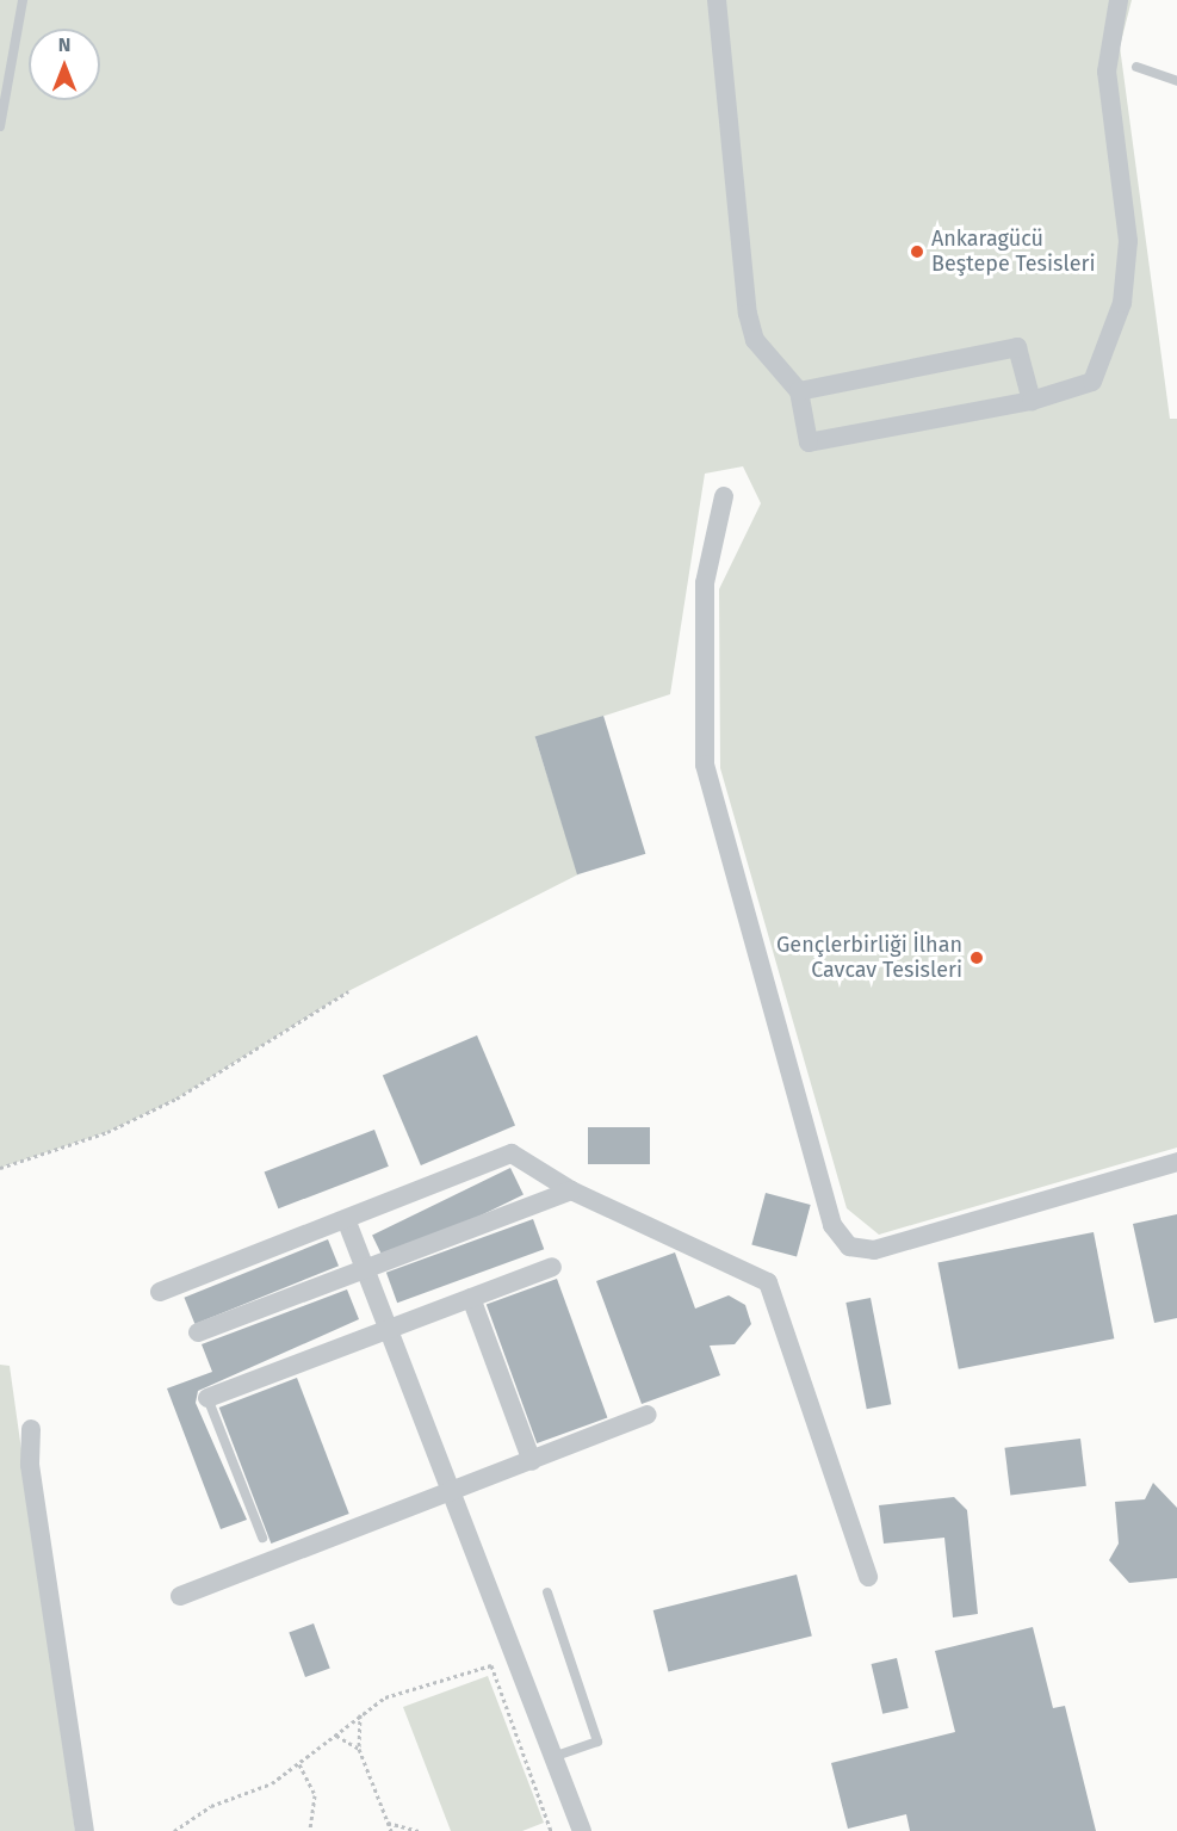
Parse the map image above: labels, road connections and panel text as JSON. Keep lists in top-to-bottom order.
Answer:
{
  "places": ["Ankaragücü Beştepe Tesisleri", "Gençlerbirliği İlhan Cavcav Tesisleri"],
  "north": "top"
}
